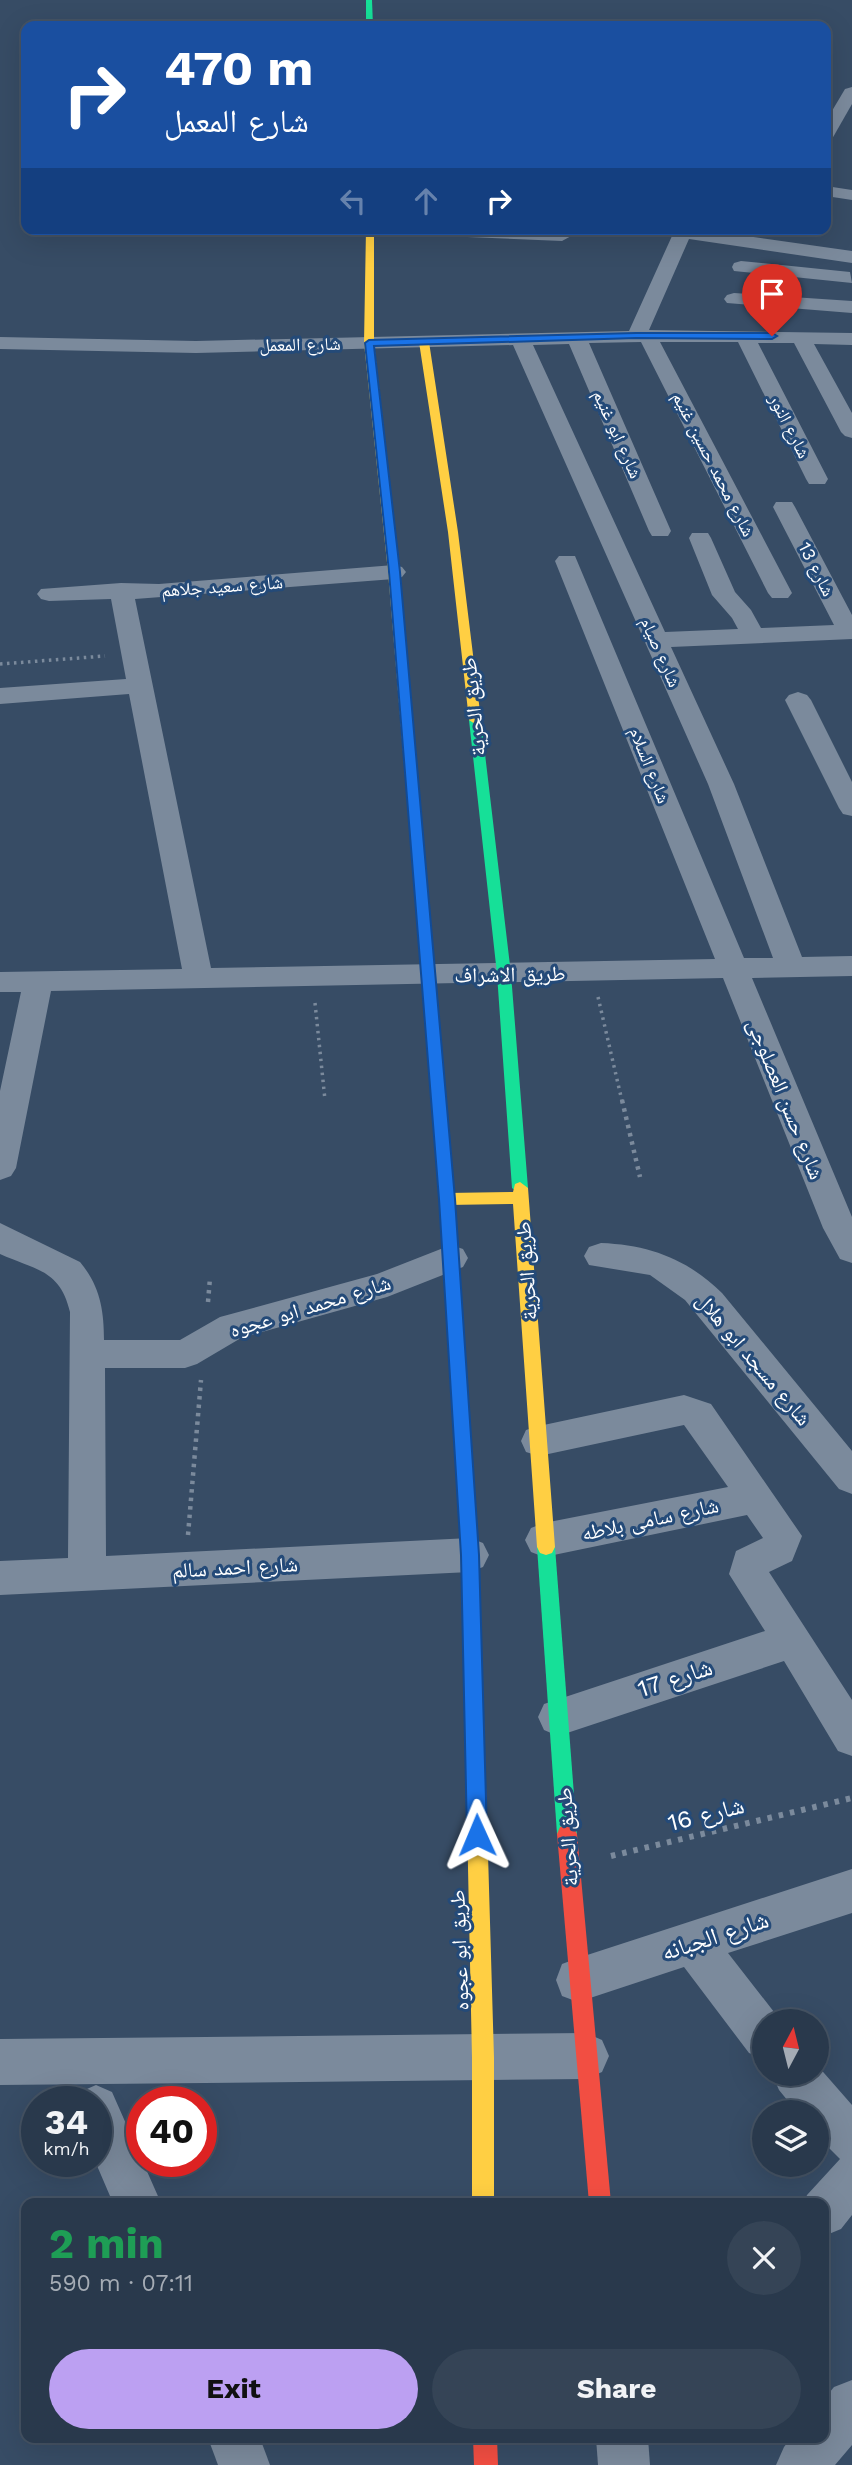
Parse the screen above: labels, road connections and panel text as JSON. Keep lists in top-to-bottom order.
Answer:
{
  "streets": {
    "street": [
      "شارع المعمل",
      "شارع النور",
      "شارع ابو غنيم",
      "شارع محمد حسين غنيم",
      "شارع 13",
      "شارع سعيد جلاهم",
      "شارع صيام",
      "طريق الحرية",
      "شارع السلام",
      "طريق الاشراف",
      "شارع حسن العصلوجى",
      "شارع محمد ابو عجوه",
      "شارع مسجد ابو هلال",
      "شارع سامى بلاطه",
      "شارع احمد سالم",
      "شارع 17",
      "شارع الجبانه",
      "طريق ابو عجوه"
    ],
    "path": ["شارع 16"]
  },
  "crossings": [
    ["شارع المعمل", "شارع النور"],
    ["شارع المعمل", "شارع ابو غنيم"],
    ["شارع المعمل", "شارع محمد حسين غنيم"],
    ["شارع المعمل", "شارع صيام"],
    ["شارع المعمل", "طريق الحرية"],
    ["شارع المعمل", "طريق ابو عجوه"],
    ["شارع سعيد جلاهم", "طريق ابو عجوه"],
    ["شارع صيام", "طريق الاشراف"],
    ["طريق الحرية", "طريق الاشراف"],
    ["طريق الحرية", "شارع سامى بلاطه"],
    ["طريق الحرية", "شارع 17"],
    ["طريق الحرية", "شارع 16"],
    ["طريق الحرية", "شارع الجبانه"],
    ["شارع السلام", "طريق الاشراف"],
    ["شارع السلام", "شارع حسن العصلوجى"],
    ["طريق الاشراف", "شارع حسن العصلوجى"],
    ["طريق الاشراف", "طريق ابو عجوه"],
    ["شارع محمد ابو عجوه", "طريق ابو عجوه"],
    ["شارع احمد سالم", "طريق ابو عجوه"]
  ],
  "north": "top",
  "page": {
    "turn": ["470 m", "شارع المعمل"],
    "speed": "34 km/h",
    "limit": "40",
    "heading": ["2 min", "590 m · 07:11"],
    "buttons": ["Exit", "Share"]
  }
}
